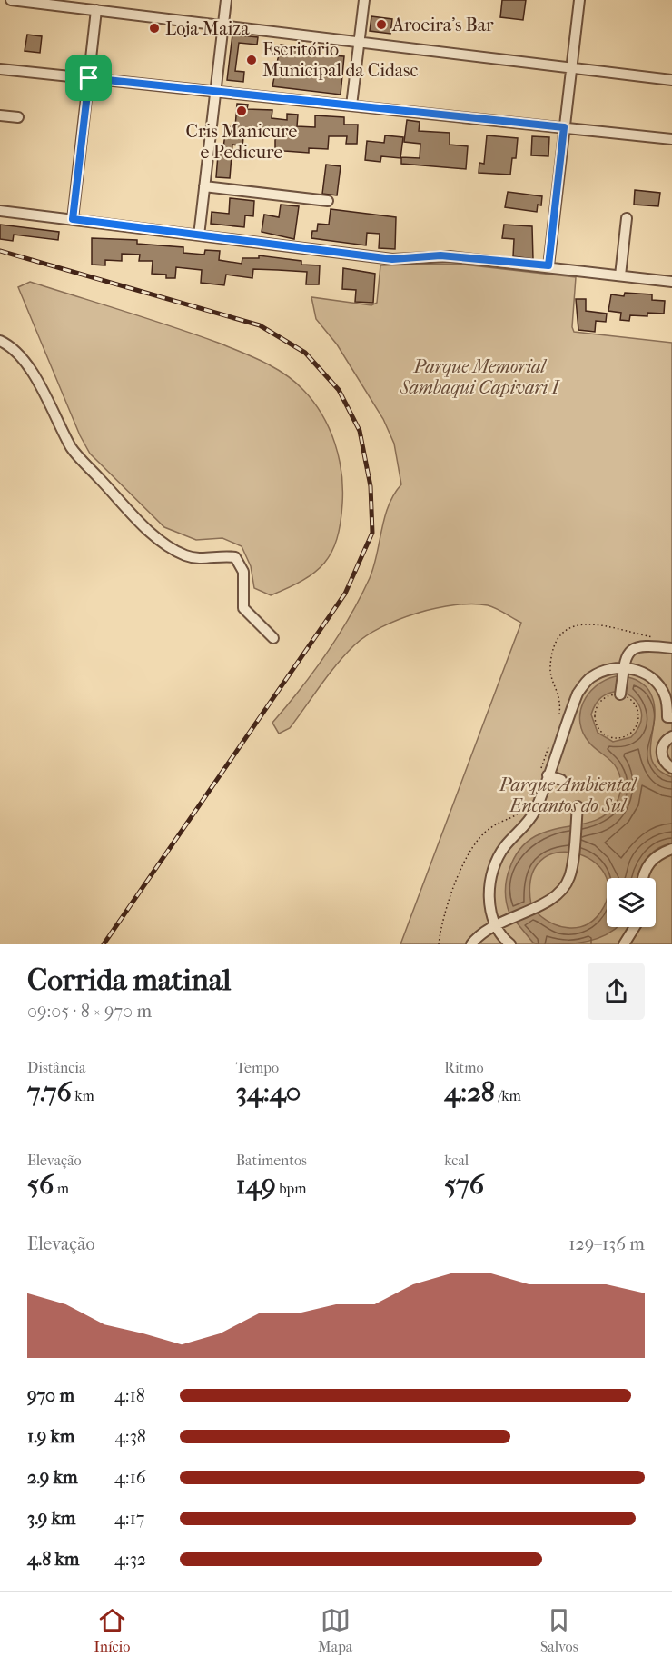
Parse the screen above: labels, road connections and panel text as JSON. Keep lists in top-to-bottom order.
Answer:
{
  "parks": ["Parque Memorial Sambaqui Capivari I", "Parque Ambiental Encantos do Sul"],
  "places": [
    "Aroeira's Bar",
    "Loja Maiza",
    "Escritório Municipal da Cidasc",
    "Cris Manicure e Pedicure"
  ],
  "page": {
    "heading": ["Corrida matinal", "09:05 · 8 × 970 m"],
    "stats": [
      ["Distância", "7.76 km"],
      ["Tempo", "34:40"],
      ["Ritmo", "4:28 /km"],
      ["Elevação", "56 m"],
      ["Batimentos", "149 bpm"],
      ["kcal", "576"]
    ],
    "chart": ["Elevação", "129–136 m"],
    "list": [
      {
        "name": "970 m",
        "note": "4:18"
      },
      {
        "name": "1.9 km",
        "note": "4:38"
      },
      {
        "name": "2.9 km",
        "note": "4:16"
      },
      {
        "name": "3.9 km",
        "note": "4:17"
      },
      {
        "name": "4.8 km",
        "note": "4:32"
      }
    ],
    "tabs": ["Início", "Mapa", "Salvos"]
  }
}
